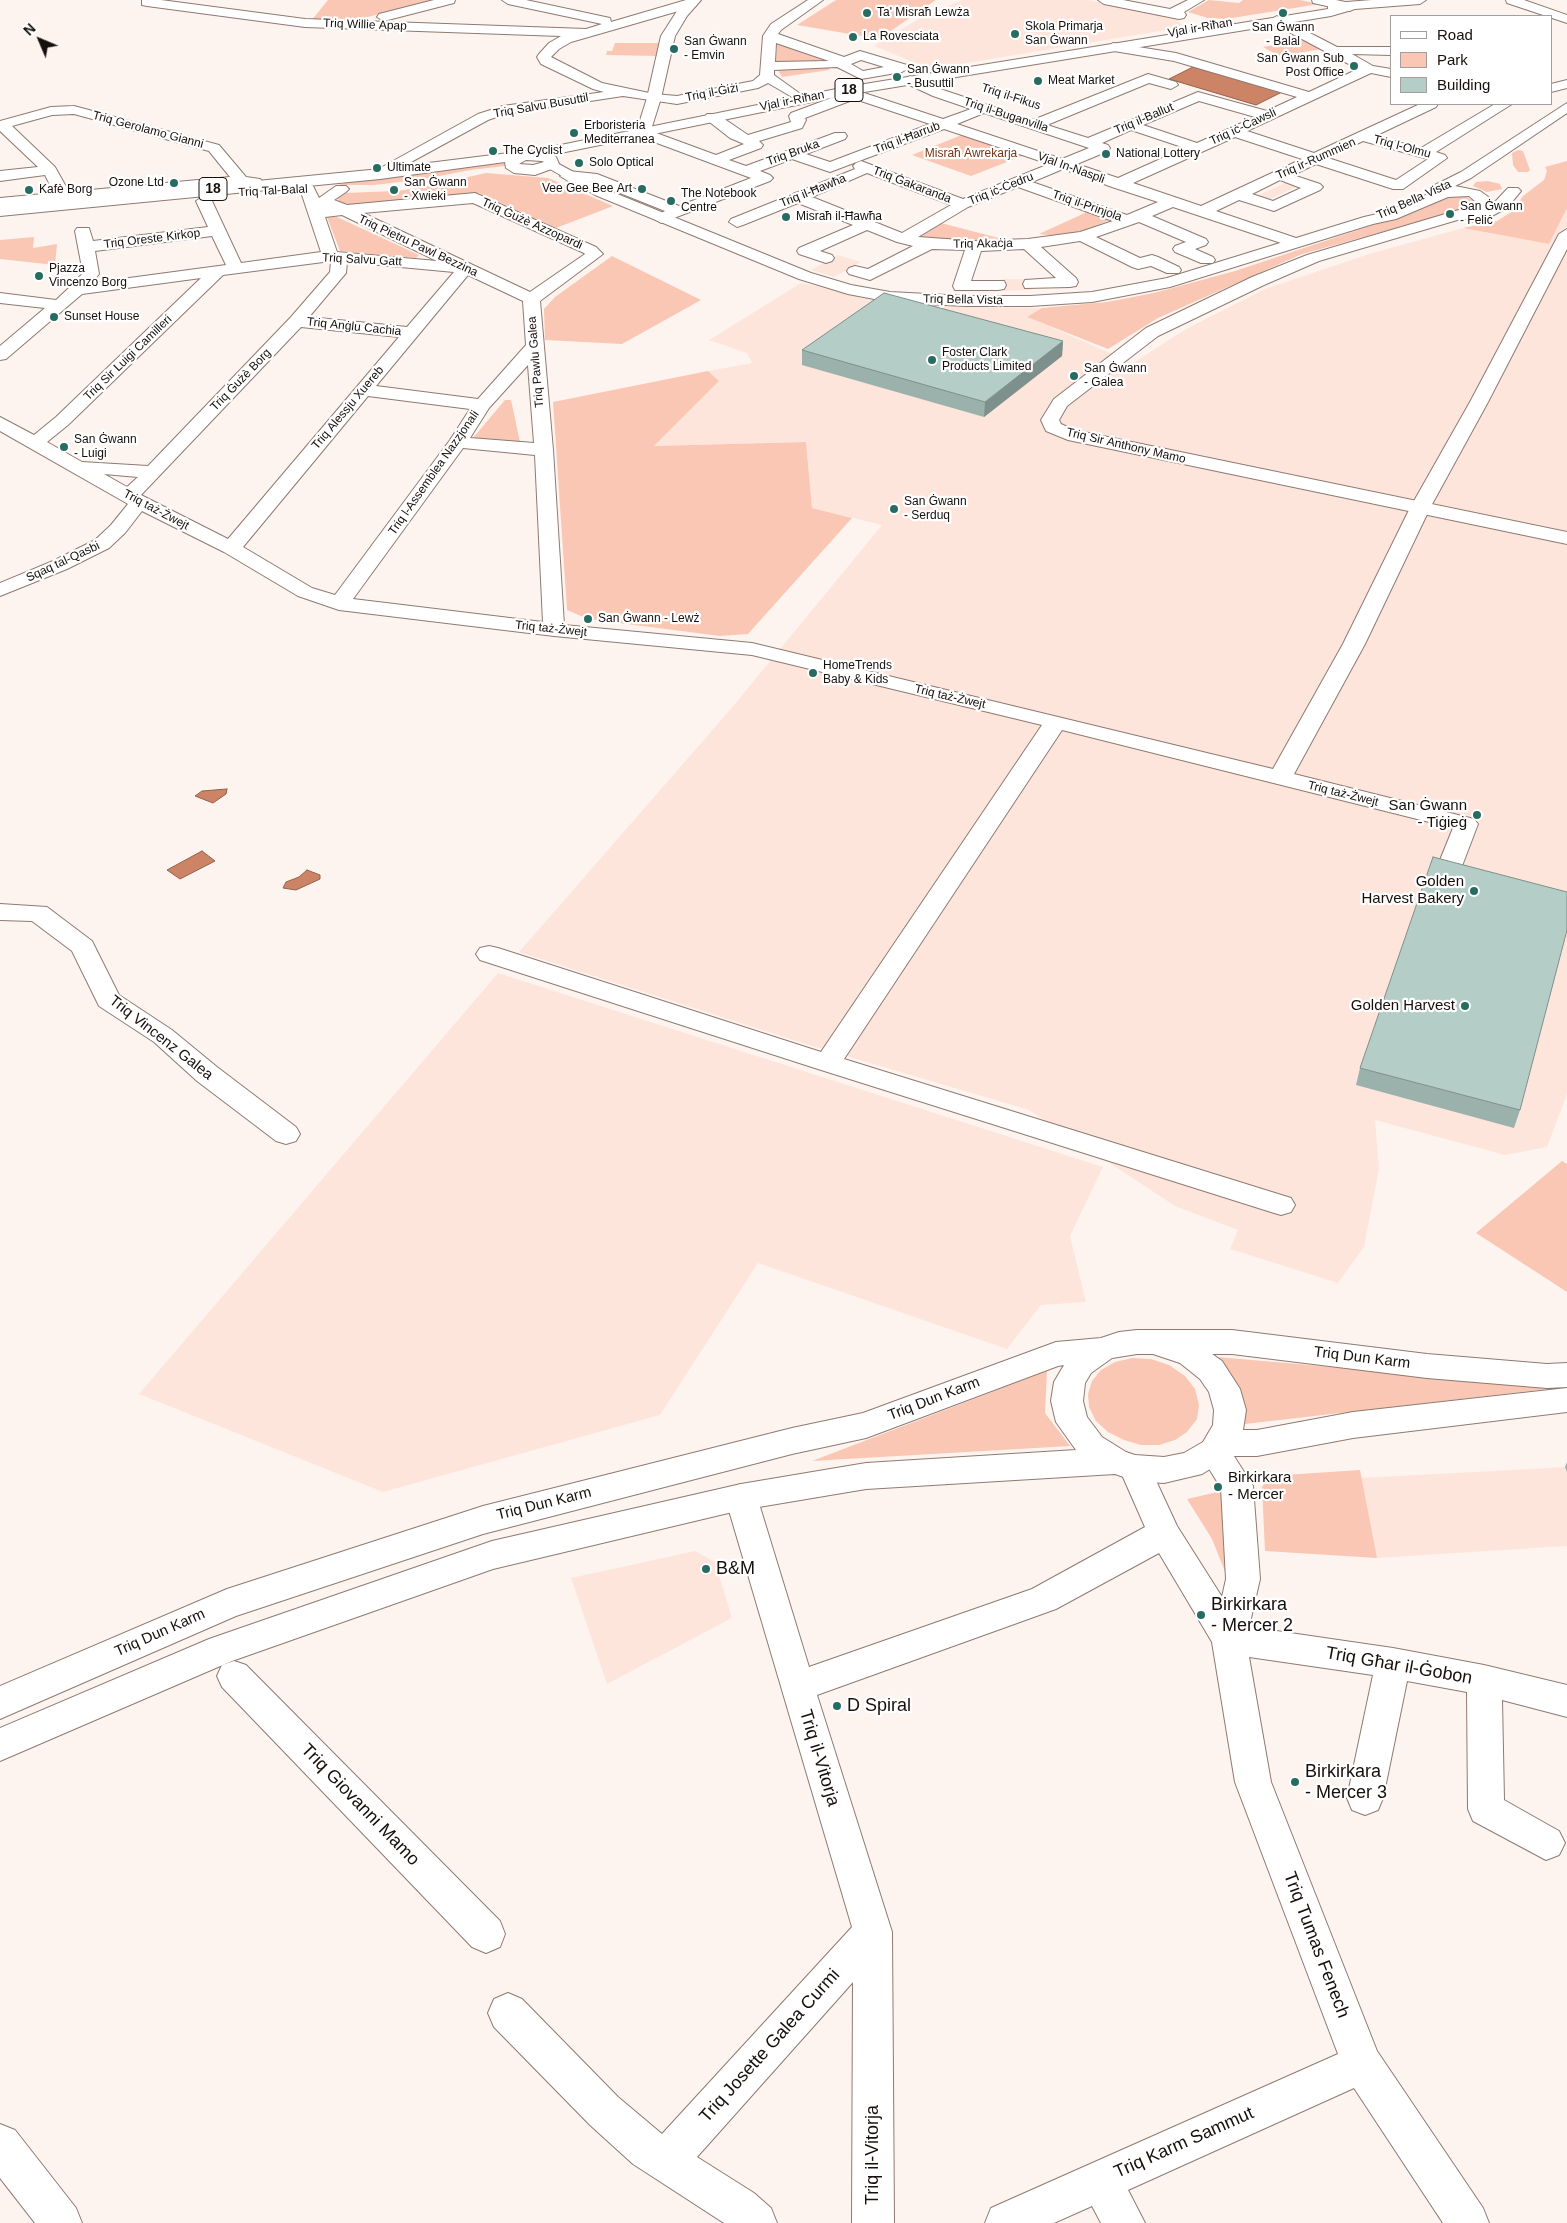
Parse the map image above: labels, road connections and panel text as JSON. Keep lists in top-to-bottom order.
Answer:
{
  "streets": {
    "main road": [
      "Triq Willie Apap",
      "Vjal ir-Riħan",
      "18",
      "Triq il-Ġiżi",
      "Triq il-Fikus",
      "Triq Salvu Busuttil",
      "Triq il-Buganvilla",
      "Triq il-Ballut",
      "Triq iċ-Ċawsli",
      "Triq Gerolamo Gianni",
      "Triq il-Ħarrub",
      "Triq l-Olmu",
      "Triq Bruka",
      "Triq ir-Rummien",
      "Vjal In-Naspli",
      "Triq Ġakaranda",
      "Triq iċ-Ċedru",
      "Triq Tal-Balal",
      "Triq il-Ħawħa",
      "Triq Bella Vista",
      "Triq il-Prinjola",
      "Triq Ġużè Azzopardi",
      "Triq Oreste Kirkop",
      "Triq Akaċja",
      "Triq Pietru Pawl Bezzina",
      "Triq Salvu Gatt",
      "Triq Anġlu Cachia",
      "Triq Sir Luigi Camilleri",
      "Triq Pawlu Galea",
      "Triq Ġużè Borg",
      "Triq Alessju Xuereb",
      "Triq Sir Anthony Mamo",
      "Triq l-Assemblea Nazzjonali",
      "Triq taż-Żwejt",
      "Sqaq tal-Qasbi",
      "Triq Vincenz Galea",
      "Triq Dun Karm",
      "Triq Għar il-Ġobon",
      "Triq il-Vitorja",
      "Triq Giovanni Mamo",
      "Triq Tumas Fenech",
      "Triq Josette Galea Curmi",
      "Triq Karm Sammut"
    ]
  },
  "crossings": [
    ["Vjal ir-Riħan", "18"],
    ["Vjal ir-Riħan", "Triq il-Buganvilla"],
    ["Vjal ir-Riħan", "Vjal In-Naspli"],
    ["Vjal ir-Riħan", "Triq Tal-Balal"],
    ["Vjal ir-Riħan", "Triq Bella Vista"],
    ["18", "Triq Tal-Balal"],
    ["18", "Triq Bella Vista"],
    ["Triq il-Ġiżi", "Triq Salvu Busuttil"],
    ["Triq Salvu Busuttil", "Triq Tal-Balal"],
    ["Triq il-Buganvilla", "Triq il-Ballut"],
    ["Triq il-Buganvilla", "Triq il-Ħarrub"],
    ["Triq il-Buganvilla", "Triq iċ-Ċedru"],
    ["Triq il-Ballut", "Triq iċ-Ċawsli"],
    ["Triq il-Ballut", "Triq iċ-Ċedru"],
    ["Triq iċ-Ċawsli", "Vjal In-Naspli"],
    ["Triq Gerolamo Gianni", "Triq Tal-Balal"],
    ["Triq il-Ħarrub", "Triq Bruka"],
    ["Triq il-Ħarrub", "Vjal In-Naspli"],
    ["Triq l-Olmu", "Triq ir-Rummien"],
    ["Triq ir-Rummien", "Vjal In-Naspli"],
    ["Vjal In-Naspli", "Triq iċ-Ċedru"],
    ["Vjal In-Naspli", "Triq Bella Vista"],
    ["Vjal In-Naspli", "Triq Akaċja"],
    ["Triq Ġakaranda", "Triq iċ-Ċedru"],
    ["Triq Ġakaranda", "Triq il-Ħawħa"],
    ["Triq iċ-Ċedru", "Triq il-Prinjola"],
    ["Triq iċ-Ċedru", "Triq Akaċja"],
    ["Triq Tal-Balal", "Triq Pietru Pawl Bezzina"],
    ["Triq Bella Vista", "Triq Sir Anthony Mamo"],
    ["Triq il-Prinjola", "Triq Akaċja"],
    ["Triq Ġużè Azzopardi", "Triq Pietru Pawl Bezzina"],
    ["Triq Ġużè Azzopardi", "Triq Pawlu Galea"],
    ["Triq Pietru Pawl Bezzina", "Triq Salvu Gatt"],
    ["Triq Pietru Pawl Bezzina", "Triq Pawlu Galea"],
    ["Triq Pietru Pawl Bezzina", "Triq Alessju Xuereb"],
    ["Triq Salvu Gatt", "Triq Sir Luigi Camilleri"],
    ["Triq Salvu Gatt", "Triq Ġużè Borg"],
    ["Triq Salvu Gatt", "Triq Alessju Xuereb"],
    ["Triq Anġlu Cachia", "Triq Ġużè Borg"],
    ["Triq Anġlu Cachia", "Triq Alessju Xuereb"],
    ["Triq Sir Luigi Camilleri", "Triq taż-Żwejt"],
    ["Triq Pawlu Galea", "Triq l-Assemblea Nazzjonali"],
    ["Triq Pawlu Galea", "Triq taż-Żwejt"],
    ["Triq Ġużè Borg", "Triq taż-Żwejt"],
    ["Triq Ġużè Borg", "Sqaq tal-Qasbi"],
    ["Triq Alessju Xuereb", "Triq taż-Żwejt"],
    ["Triq l-Assemblea Nazzjonali", "Triq taż-Żwejt"],
    ["Triq taż-Żwejt", "Sqaq tal-Qasbi"],
    ["Triq Dun Karm", "Triq il-Vitorja"],
    ["Triq Dun Karm", "Triq Tumas Fenech"],
    ["Triq Għar il-Ġobon", "Triq Tumas Fenech"],
    ["Triq il-Vitorja", "Triq Josette Galea Curmi"],
    ["Triq Tumas Fenech", "Triq Karm Sammut"]
  ],
  "parks": ["Misraħ Awrekarja"],
  "places": [
    "Ta' Misraħ Lewża",
    "San Ġwann - Balal",
    "Skola Primarja San Ġwann",
    "La Rovesciata",
    "San Ġwann - Emvin",
    "San Ġwann Sub Post Office",
    "San Ġwann - Busuttil",
    "Meat Market",
    "Erboristeria Mediterranea",
    "The Cyclist",
    "National Lottery",
    "Solo Optical",
    "Ultimate",
    "Ozone Ltd",
    "Vee Gee Bee Art",
    "Kafè Borg",
    "San Ġwann - Xwieki",
    "The Notebook Centre",
    "San Ġwann - Feliċ",
    "Misraħ il-Ħawħa",
    "Pjazza Vincenzo Borg",
    "Sunset House",
    "Foster Clark Products Limited",
    "San Ġwann - Galea",
    "San Ġwann - Luigi",
    "San Ġwann - Serduq",
    "San Ġwann - Lewż",
    "HomeTrends Baby & Kids",
    "San Ġwann - Tiġieġ",
    "Golden Harvest Bakery",
    "Golden Harvest",
    "Birkirkara - Mercer",
    "B&M",
    "Birkirkara - Mercer 2",
    "D Spiral",
    "Birkirkara - Mercer 3"
  ],
  "legend": ["Road", "Park", "Building"],
  "north": "top left"
}
